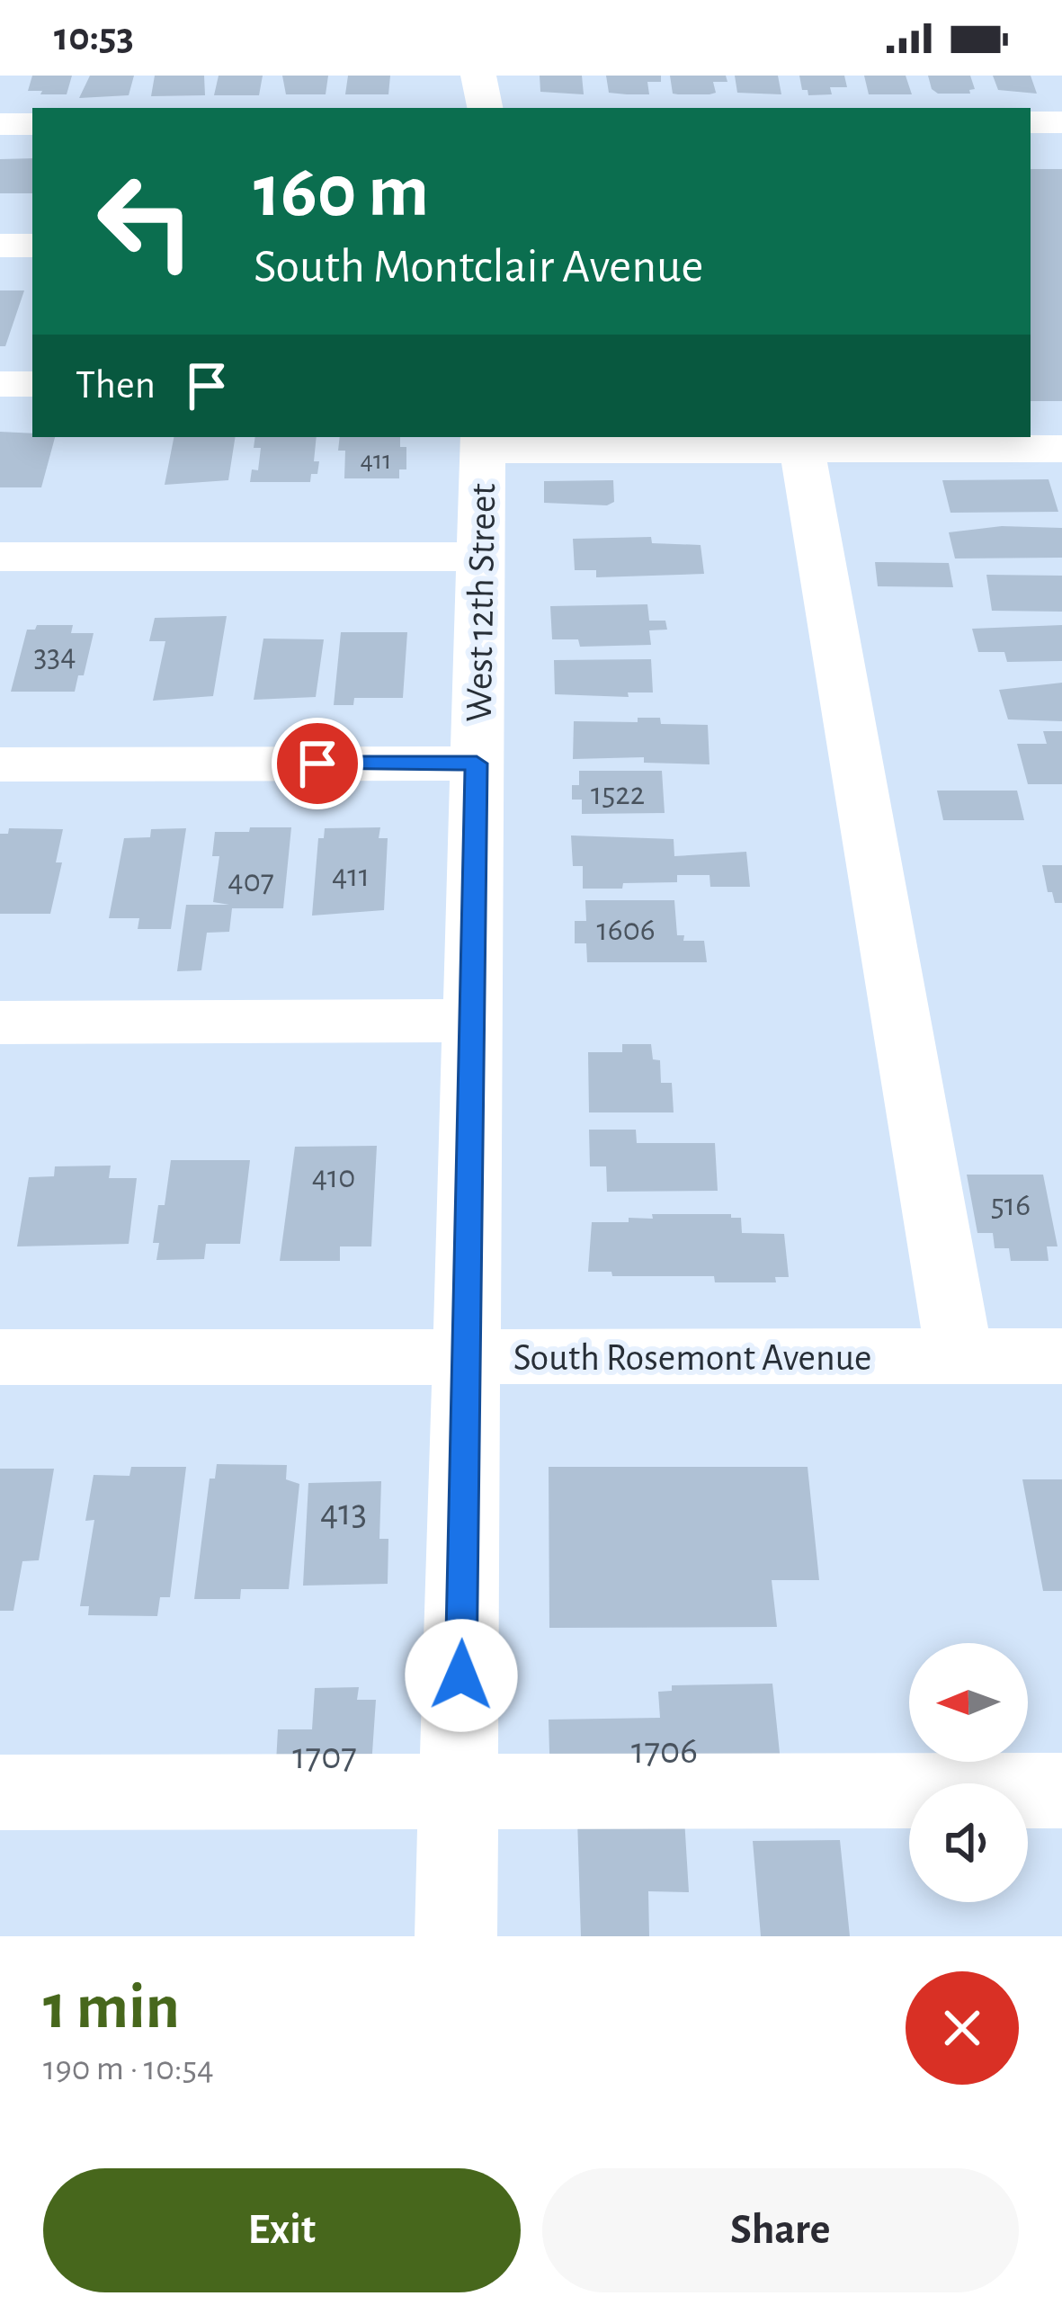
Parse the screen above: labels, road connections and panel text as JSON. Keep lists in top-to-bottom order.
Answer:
{
  "streets": {
    "street": ["West 12th Street", "South Rosemont Avenue"]
  },
  "crossings": [
    ["West 12th Street", "South Rosemont Avenue"]
  ],
  "house_numbers": [
    "411",
    "334",
    "1522",
    "411",
    "407",
    "1606",
    "410",
    "516",
    "413",
    "1706",
    "1707"
  ],
  "north": "left",
  "page": {
    "status": "10:53",
    "turn": ["160 m", "South Montclair Avenue"],
    "then": "Then",
    "heading": ["1 min", "190 m · 10:54"],
    "buttons": ["Exit", "Share"]
  }
}
